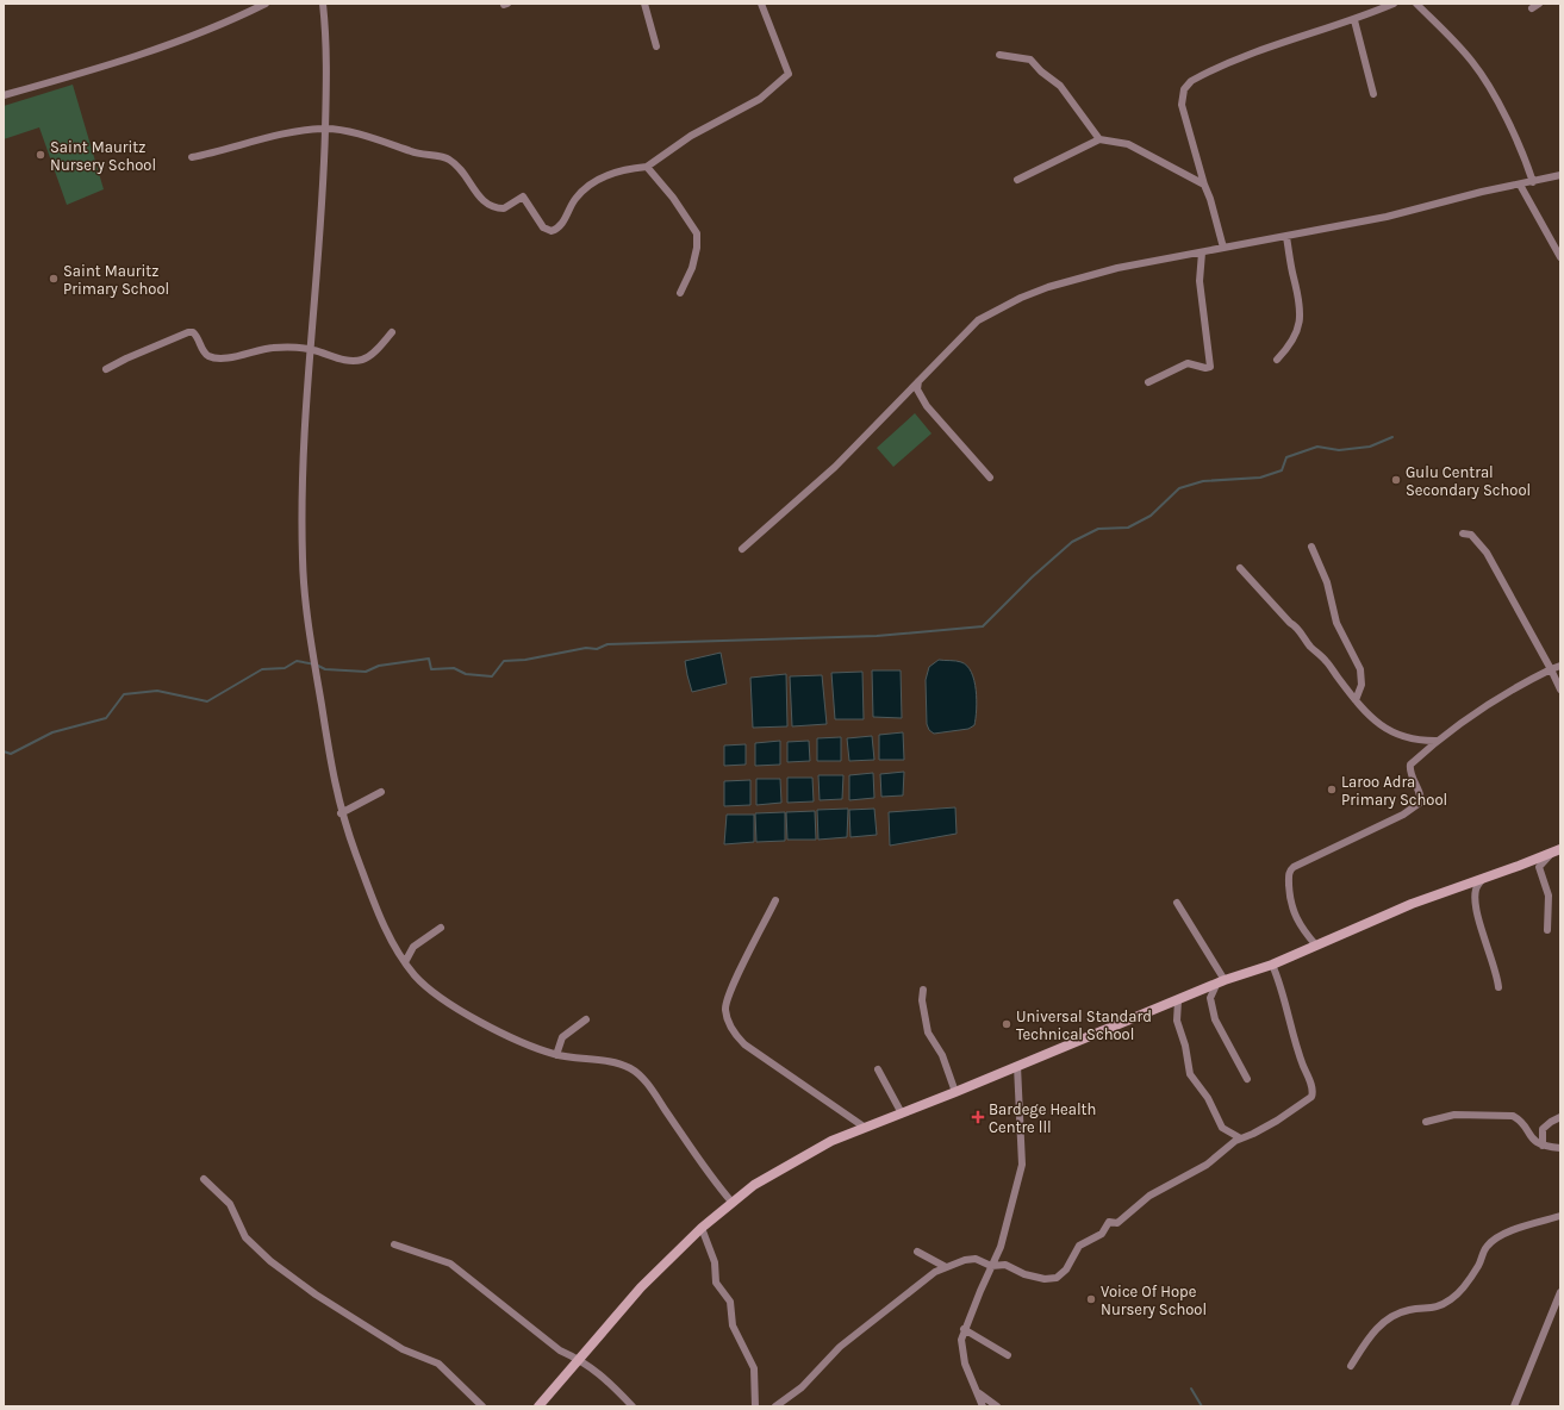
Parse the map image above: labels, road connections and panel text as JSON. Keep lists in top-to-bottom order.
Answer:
{
  "places": {
    "other": [
      "Saint Mauritz Nursery School",
      "Saint Mauritz Primary School",
      "Gulu Central Secondary School",
      "Laroo Adra Primary School",
      "Universal Standard Technical School",
      "Voice Of Hope Nursery School"
    ],
    "health": ["Bardege Health Centre lll"]
  }
}
